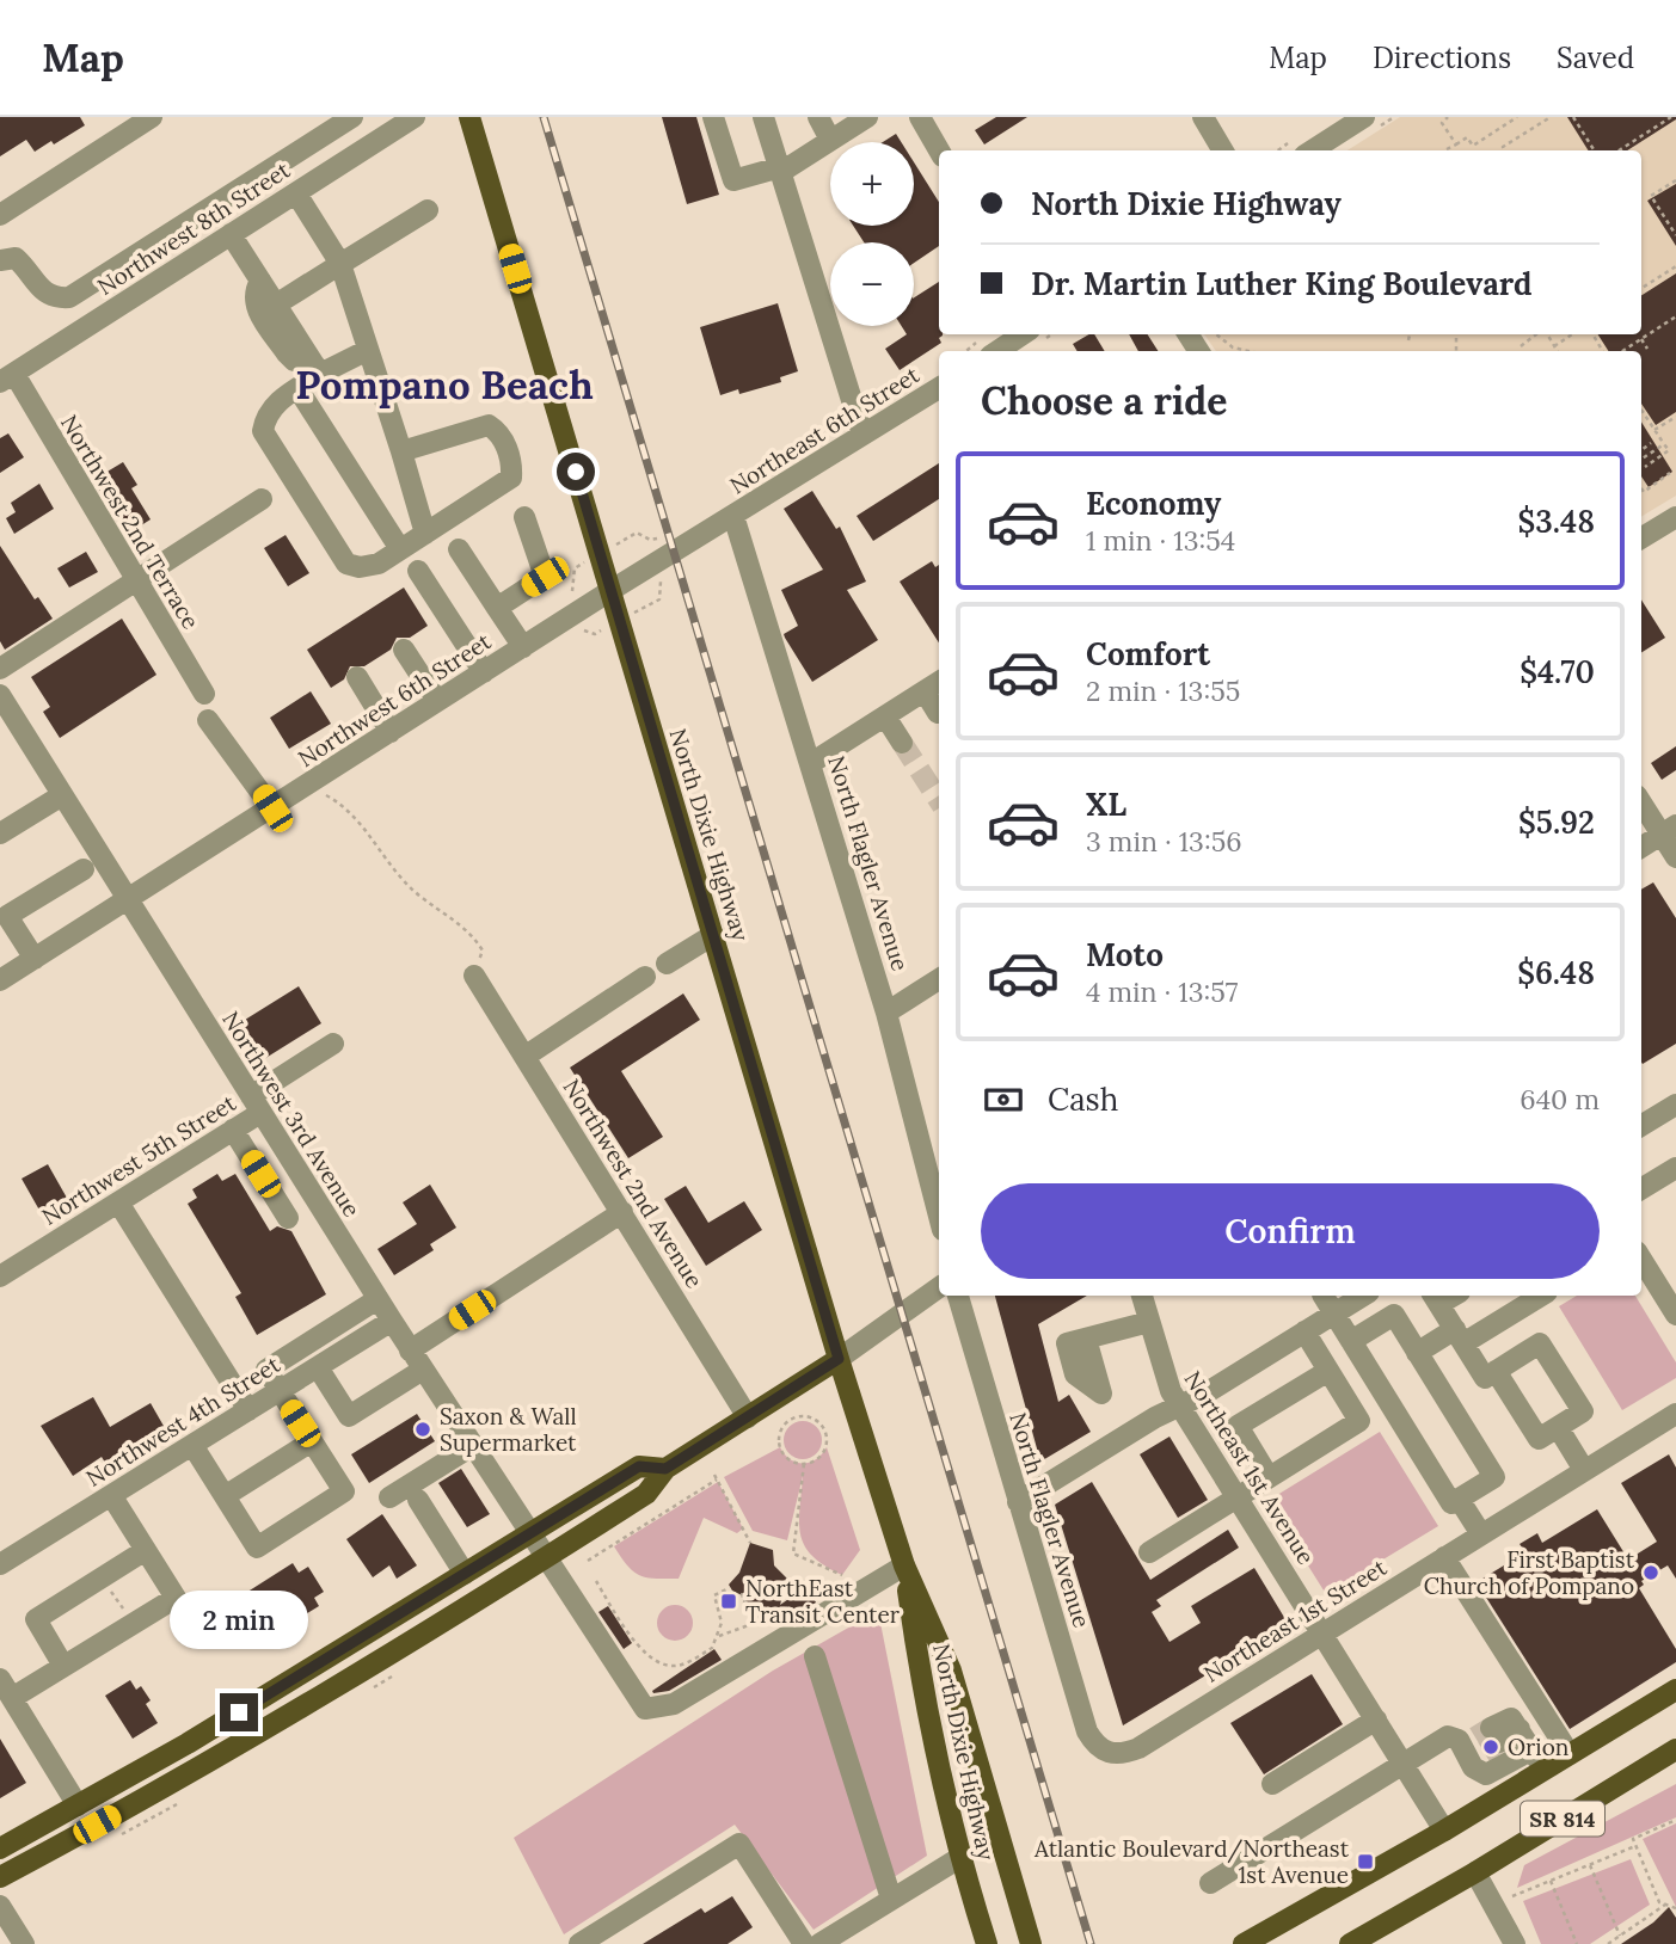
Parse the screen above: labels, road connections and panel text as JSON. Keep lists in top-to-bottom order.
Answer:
{
  "streets": {
    "main road": ["North Dixie Highway", "SR 814"],
    "street": [
      "Northwest 8th Street",
      "Northeast 6th Street",
      "Northwest 2nd Terrace",
      "Northwest 6th Street",
      "North Flagler Avenue",
      "Northwest 3rd Avenue",
      "Northwest 5th Street",
      "Northwest 2nd Avenue",
      "Northwest 4th Street",
      "Northeast 1st Avenue",
      "Northeast 1st Street"
    ]
  },
  "crossings": [
    ["Northwest 8th Street", "Northwest 2nd Terrace"],
    ["Northeast 6th Street", "Northwest 6th Street"],
    ["Northeast 6th Street", "North Flagler Avenue"],
    ["Northwest 6th Street", "North Dixie Highway"],
    ["Northwest 6th Street", "North Flagler Avenue"],
    ["Northwest 6th Street", "Northwest 3rd Avenue"],
    ["North Dixie Highway", "Northwest 3rd Avenue"],
    ["North Flagler Avenue", "Northeast 1st Street"],
    ["Northwest 3rd Avenue", "Northwest 5th Street"],
    ["Northwest 3rd Avenue", "Northwest 4th Street"],
    ["Northeast 1st Avenue", "Northeast 1st Street"],
    ["Northeast 1st Avenue", "SR 814"]
  ],
  "districts": ["Pompano Beach"],
  "places": {
    "other": ["Saxon & Wall Supermarket", "First Baptist Church of Pompano", "Orion"],
    "transit": ["NorthEast Transit Center", "Atlantic Boulevard/Northeast 1st Avenue"]
  },
  "page": {
    "header": "Map",
    "nav": ["Map", "Directions", "Saved"],
    "map_buttons": ["+", "−"],
    "banner": ["North Dixie Highway", "Dr. Martin Luther King Boulevard"],
    "heading": "Choose a ride",
    "list": [
      {
        "name": "Economy",
        "note": "1 min · 13:54",
        "value": "$3.48"
      },
      {
        "name": "Comfort",
        "note": "2 min · 13:55",
        "value": "$4.70"
      },
      {
        "name": "XL",
        "note": "3 min · 13:56",
        "value": "$5.92"
      },
      {
        "name": "Moto",
        "note": "4 min · 13:57",
        "value": "$6.48"
      }
    ],
    "pay": ["Cash", "640 m"],
    "buttons": "Confirm",
    "bubble": "2 min"
  }
}
